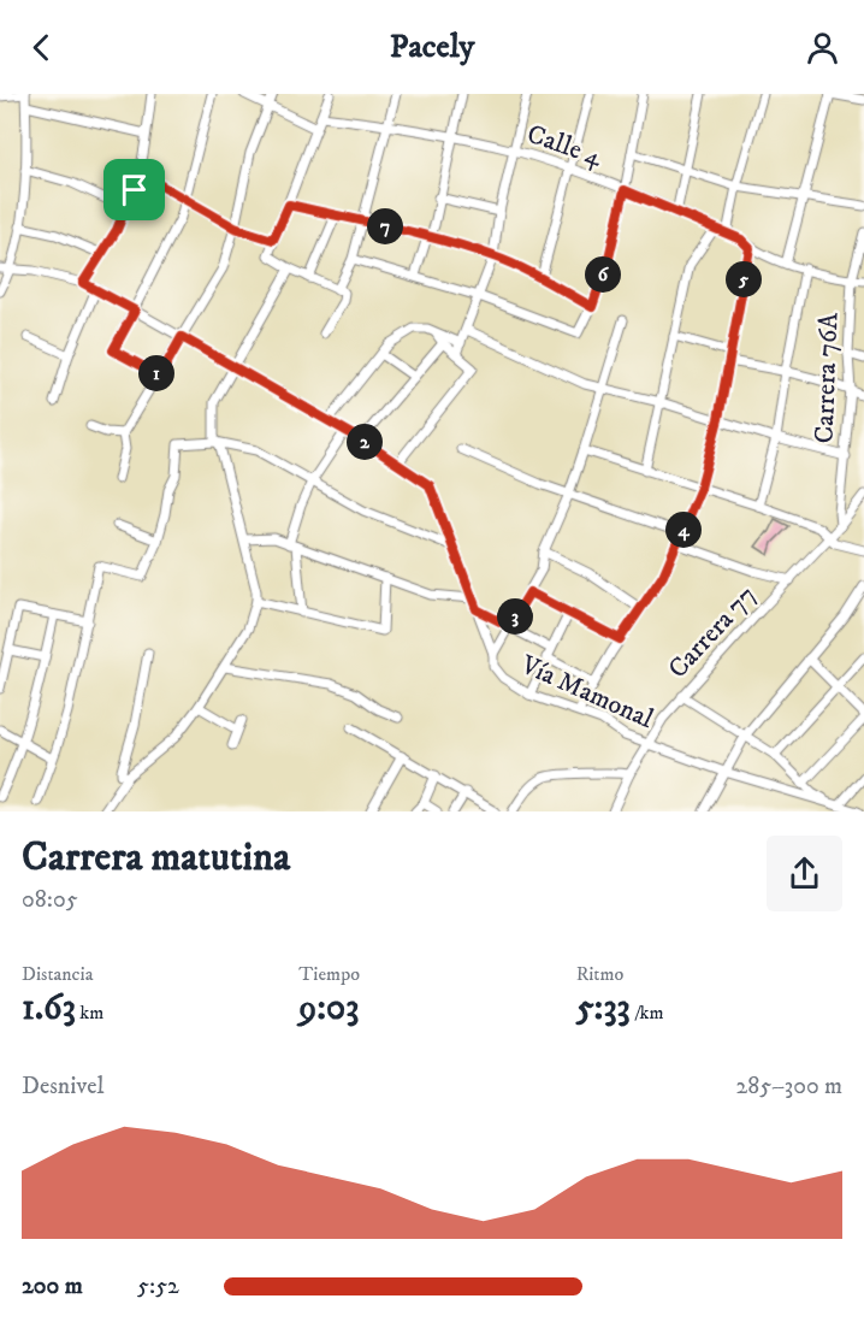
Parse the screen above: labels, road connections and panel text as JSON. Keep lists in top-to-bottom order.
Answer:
{
  "streets": {
    "street": [
      "Calle 4",
      "Carrera 76A",
      "Carrera 77",
      "Vía Mamonal"
    ]
  },
  "crossings": [
    ["Calle 4", "Carrera 76A"],
    ["Carrera 76A", "Carrera 77"],
    ["Carrera 77", "Vía Mamonal"]
  ],
  "page": {
    "header": "Pacely",
    "pins": [
      "7",
      "6",
      "5",
      "1",
      "2",
      "4",
      "3"
    ],
    "heading": ["Carrera matutina", "08:05"],
    "stats": [
      ["Distancia", "1.63 km"],
      ["Tiempo", "9:03"],
      ["Ritmo", "5:33 /km"]
    ],
    "chart": ["Desnivel", "285–300 m"],
    "list": [
      {
        "name": "200 m",
        "note": "5:52"
      }
    ]
  }
}
